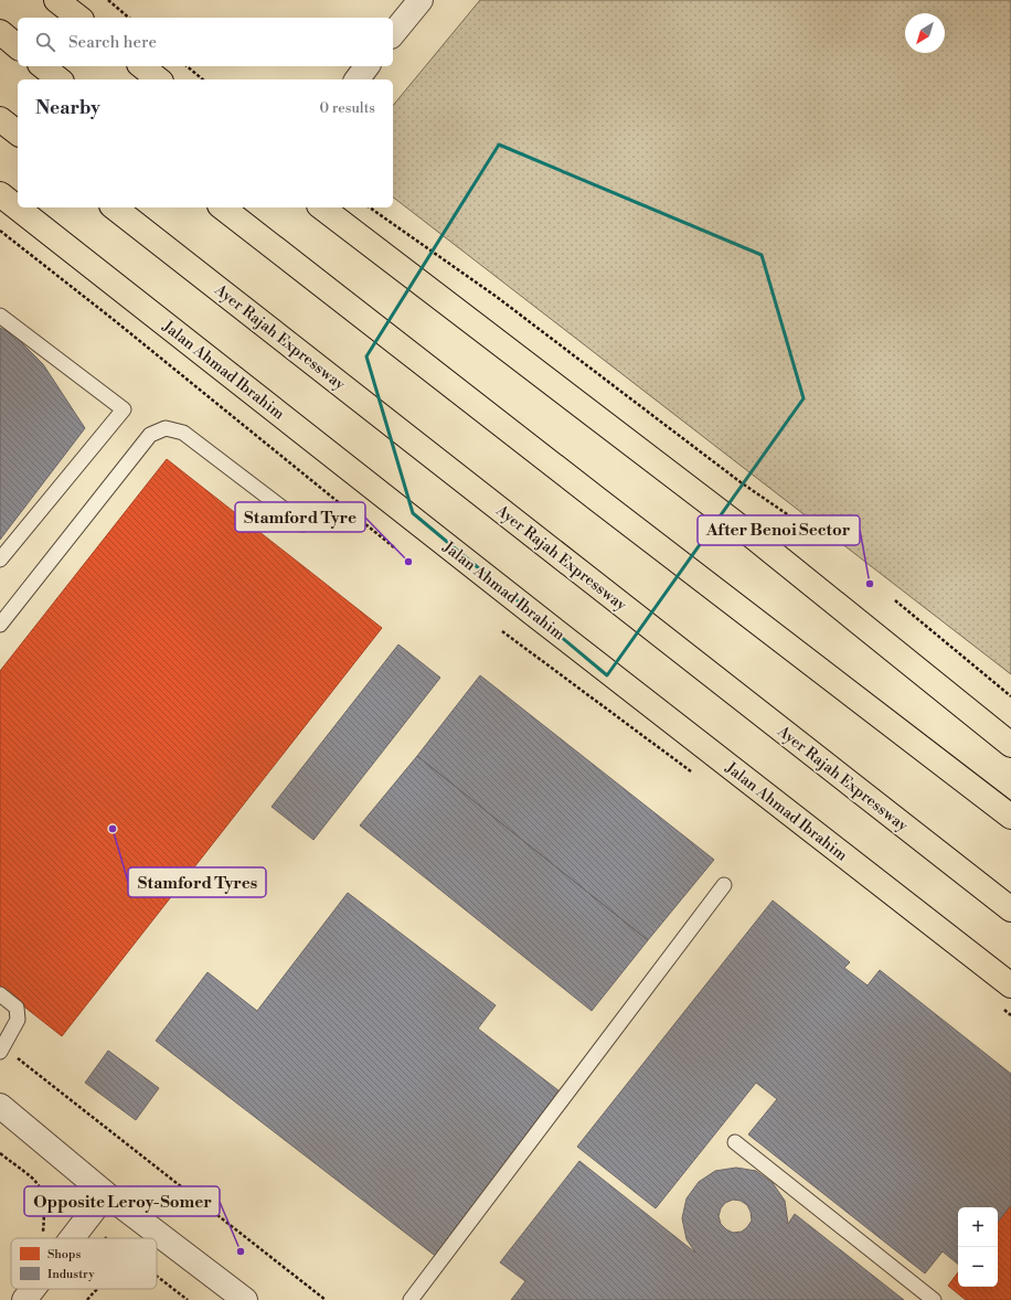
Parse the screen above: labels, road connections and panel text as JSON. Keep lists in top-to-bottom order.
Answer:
{
  "streets": {
    "main road": ["Ayer Rajah Expressway", "Jalan Ahmad Ibrahim"]
  },
  "places": [
    "Stamford Tyre",
    "After Benoi Sector",
    "Stamford Tyres",
    "Opposite Leroy-Somer"
  ],
  "legend": ["Shops", "Industry"],
  "north": "bottom left",
  "page": {
    "search": "Search here",
    "heading": ["Nearby", "0 results"],
    "map_buttons": ["+", "−"]
  }
}
